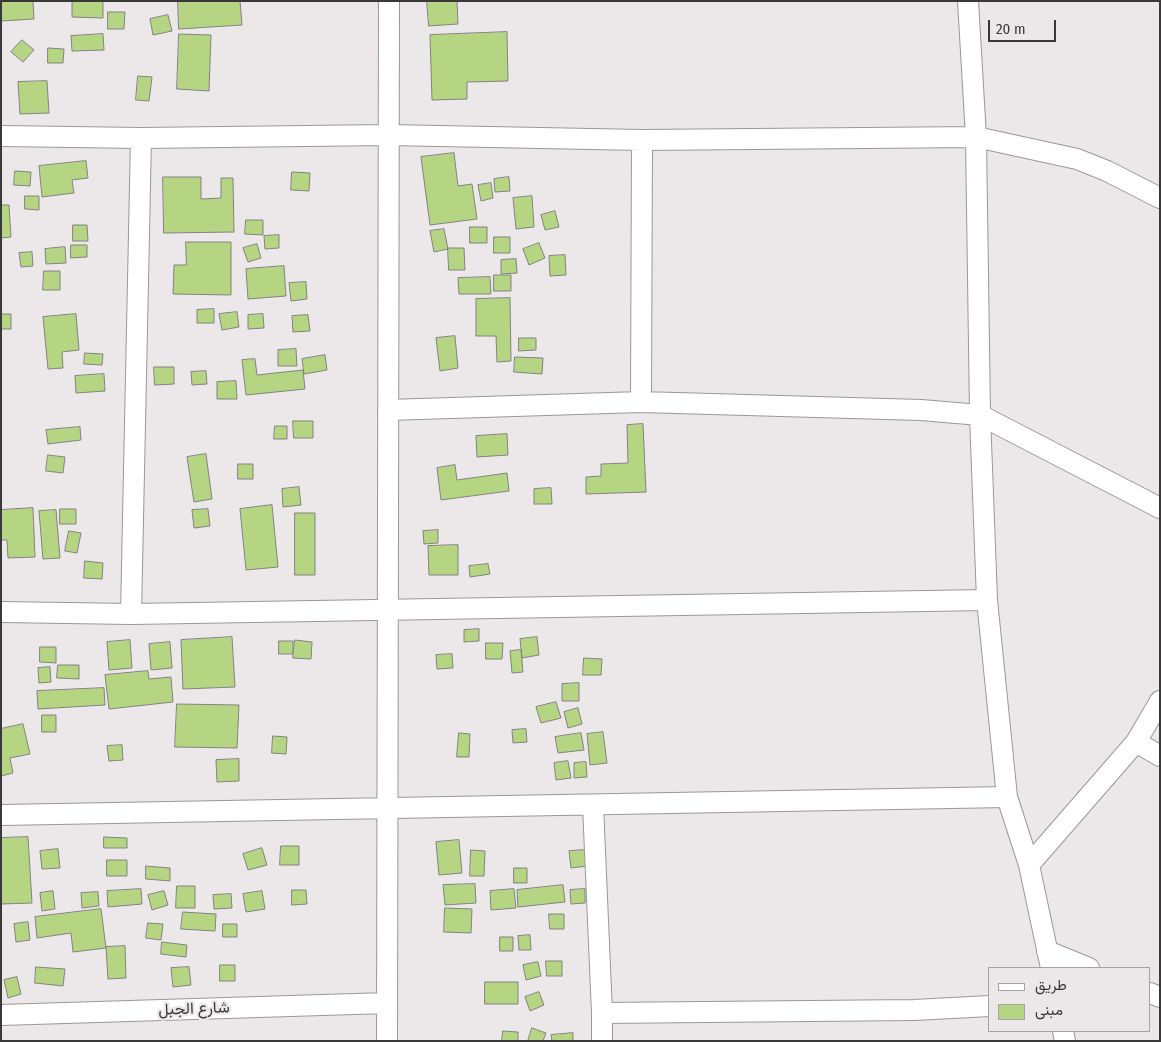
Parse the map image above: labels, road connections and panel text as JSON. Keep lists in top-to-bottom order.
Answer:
{
  "streets": {
    "street": ["شارع الجبل"]
  },
  "legend": ["طريق", "مبنى"],
  "scale_bar": "20 m"
}
